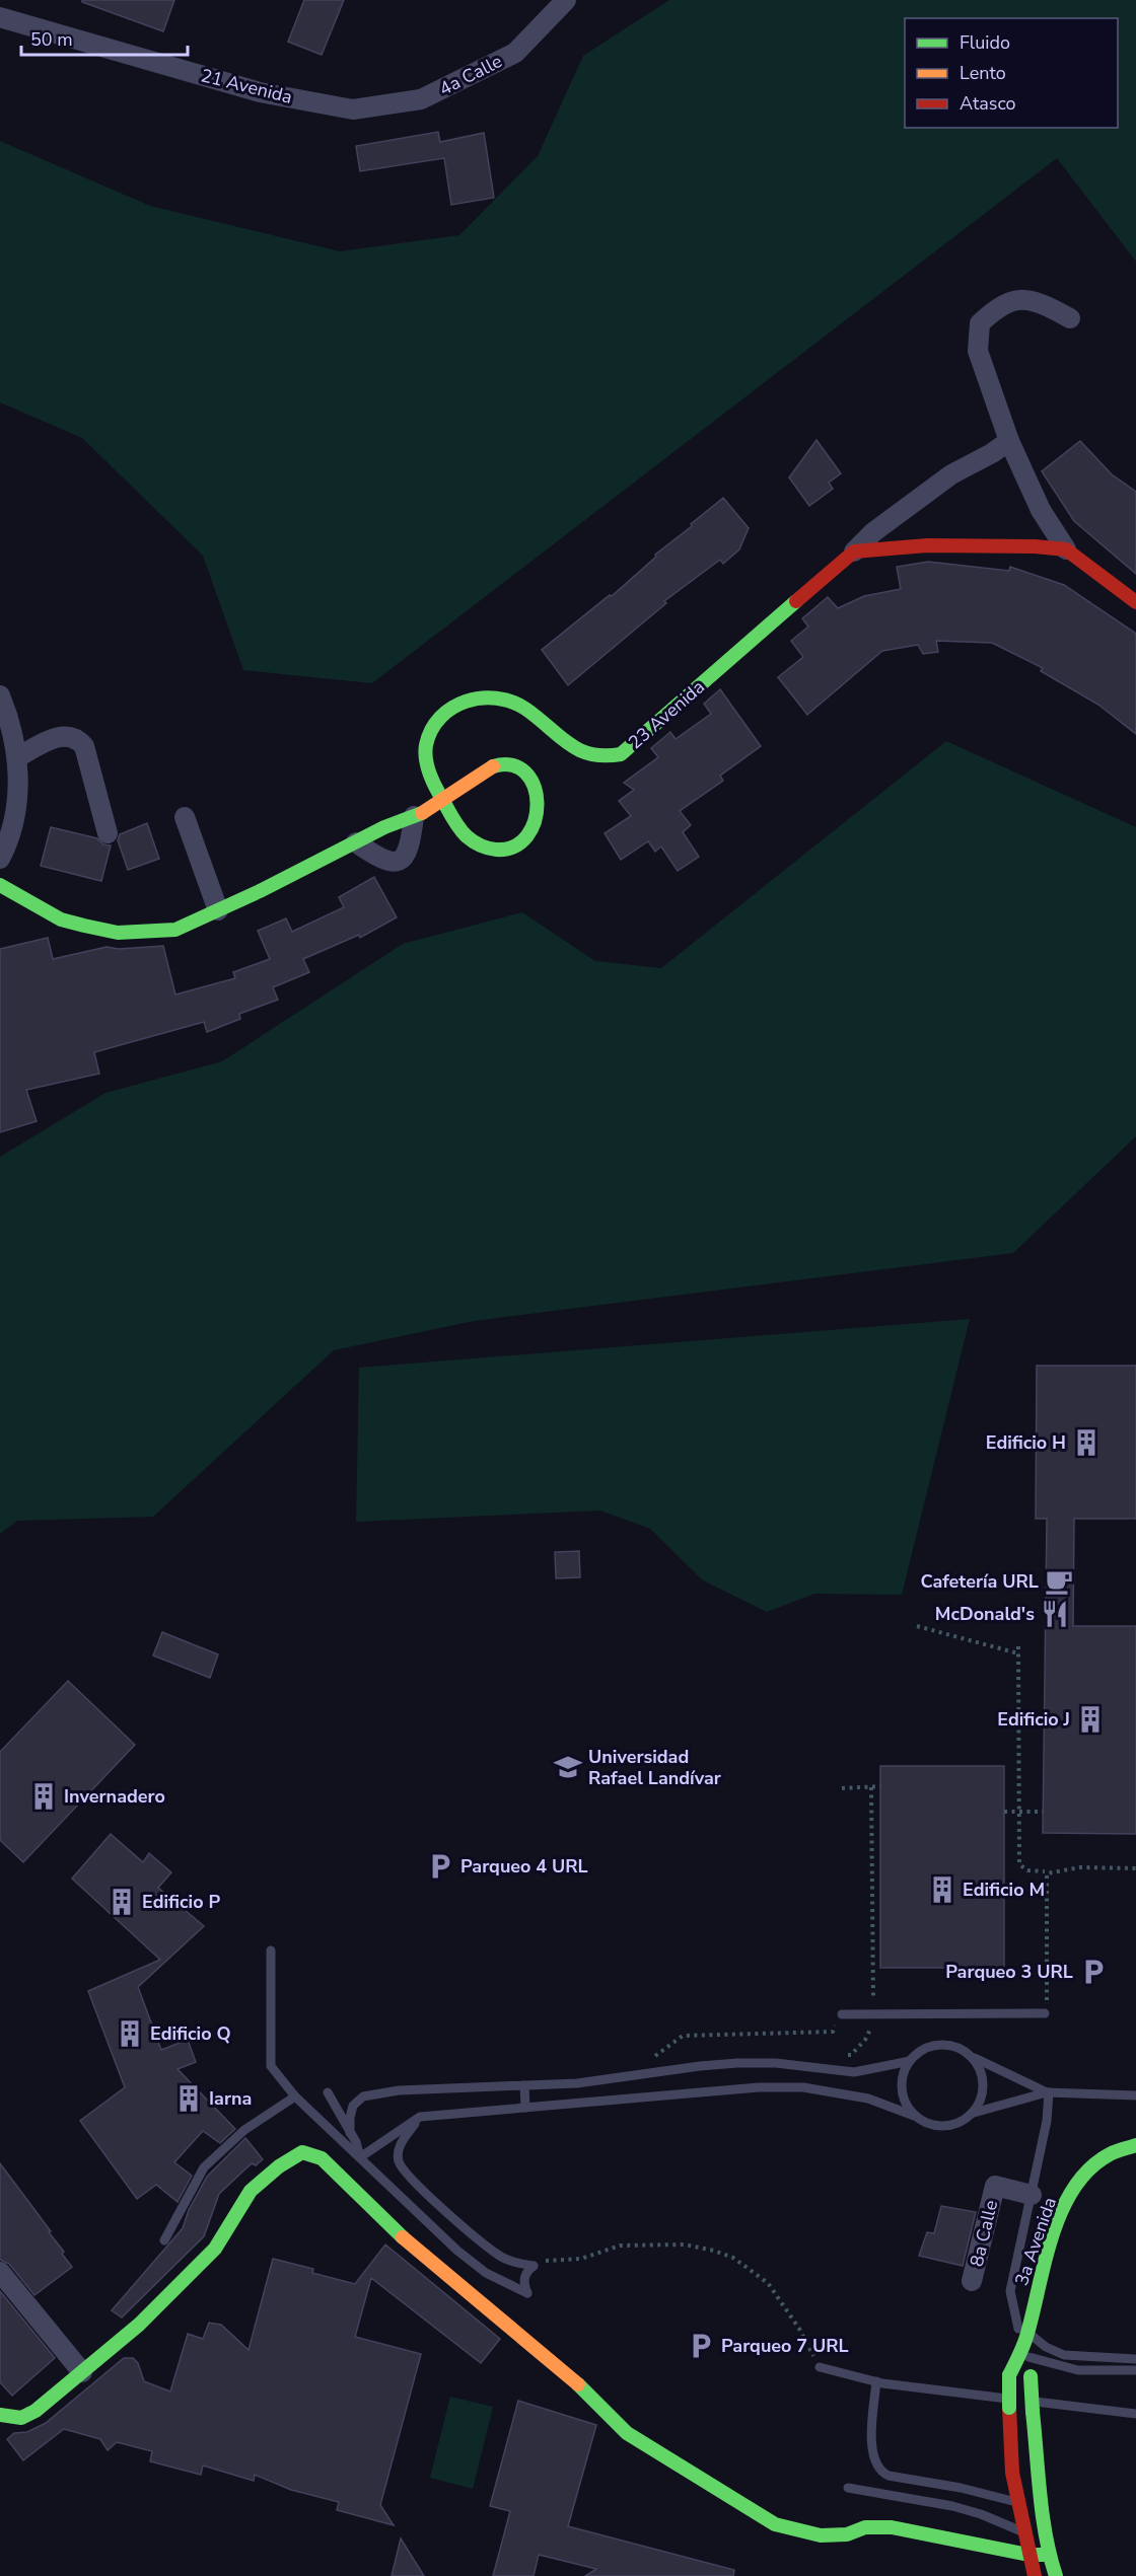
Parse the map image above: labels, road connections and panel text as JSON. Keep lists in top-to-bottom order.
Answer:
{
  "streets": {
    "street": [
      "4a Calle",
      "21 Avenida",
      "23 Avenida",
      "8a Calle",
      "3a Avenida"
    ]
  },
  "crossings": [
    ["4a Calle", "21 Avenida"]
  ],
  "places": {
    "building": [
      "Edificio H",
      "Edificio J",
      "Invernadero",
      "Edificio M",
      "Edificio P",
      "Edificio Q",
      "Iarna"
    ],
    "cafe": ["Cafetería URL"],
    "restaurant": ["McDonald's"],
    "school or university": ["Universidad Rafael Landívar"],
    "parking": ["Parqueo 4 URL", "Parqueo 3 URL", "Parqueo 7 URL"]
  },
  "legend": ["Fluido", "Lento", "Atasco"],
  "scale_bar": "50 m"
}
